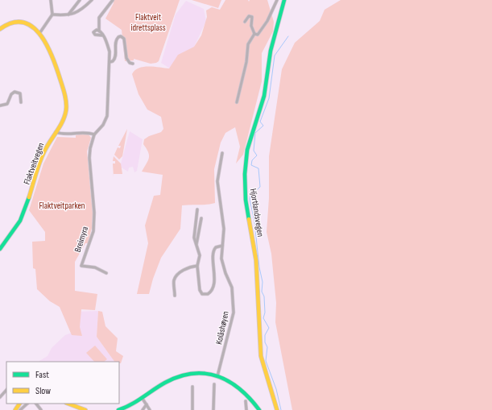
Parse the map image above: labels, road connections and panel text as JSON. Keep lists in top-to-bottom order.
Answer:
{
  "streets": {
    "main road": ["Flaktveitvegen", "Hjortlandsvegen"],
    "street": ["Breimyra", "Kolåshøyen"]
  },
  "parks": ["Flaktveit idrettsplass", "Flaktveitparken"],
  "legend": ["Fast", "Slow"]
}
